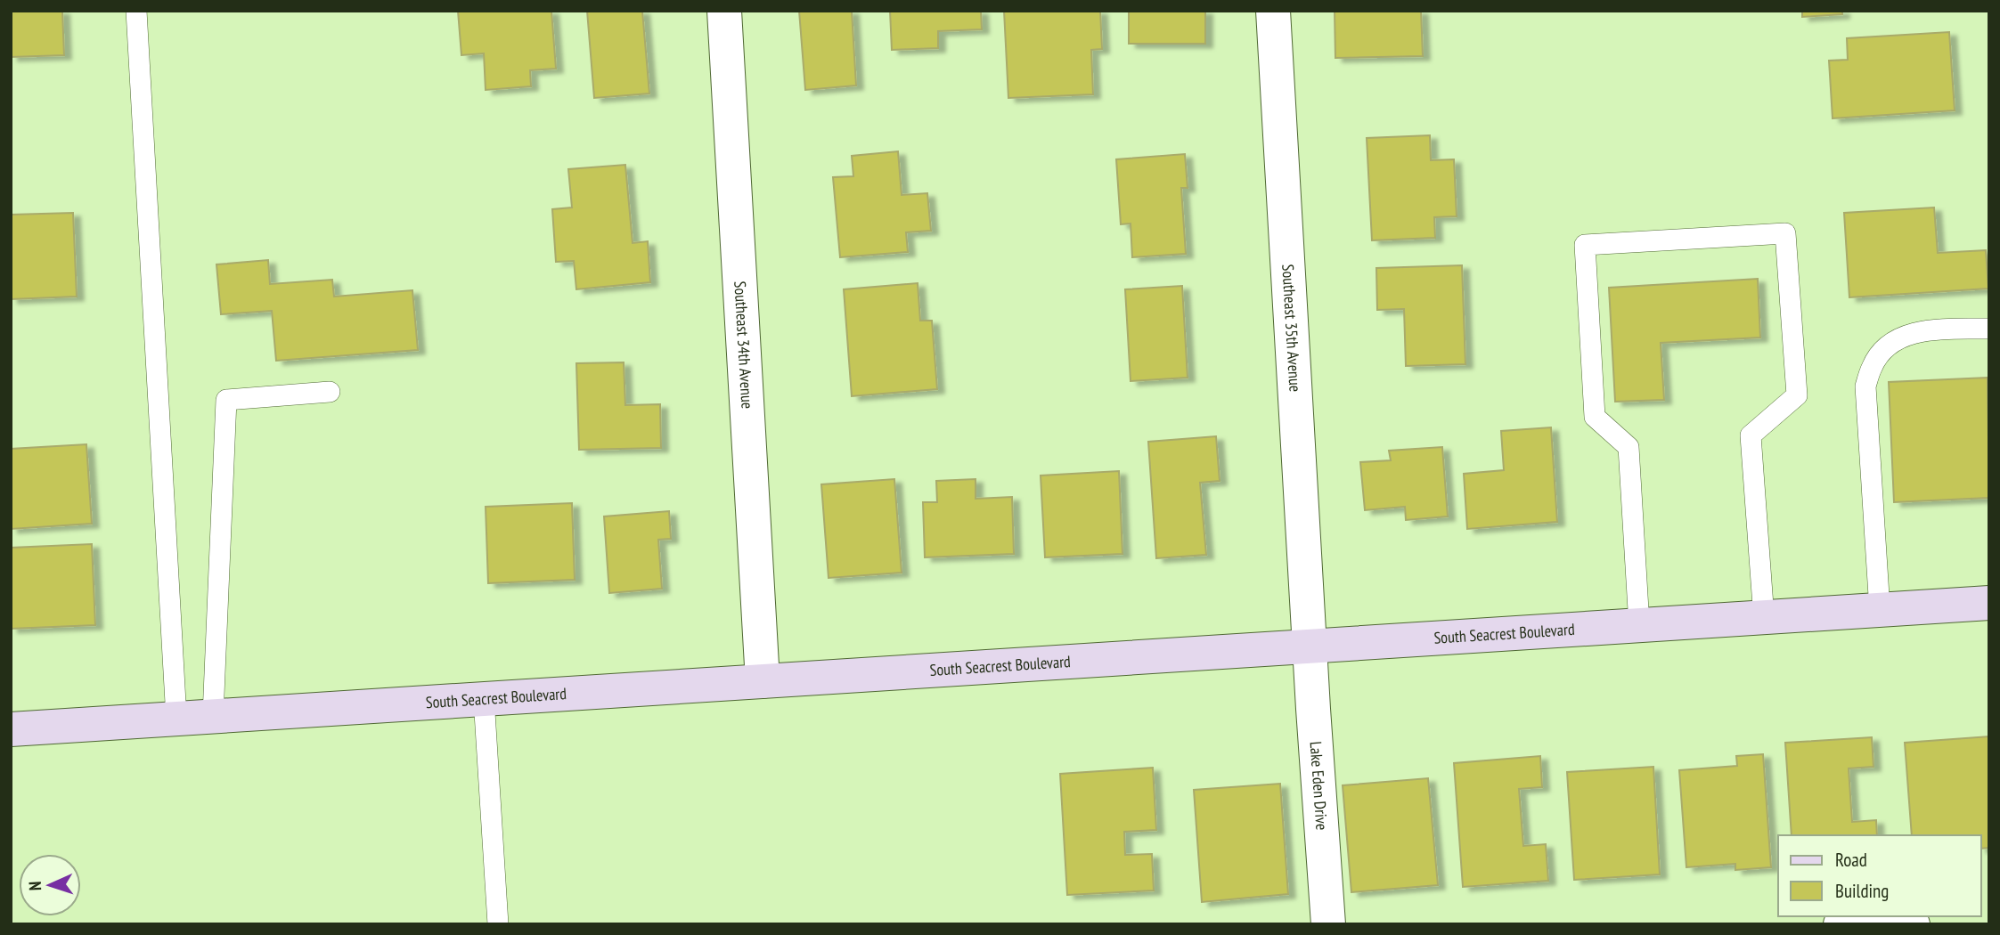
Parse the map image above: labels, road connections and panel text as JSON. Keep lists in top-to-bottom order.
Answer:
{
  "streets": {
    "street": [
      "Southeast 35th Avenue",
      "Southeast 34th Avenue",
      "South Seacrest Boulevard",
      "Lake Eden Drive"
    ]
  },
  "crossings": [
    ["Southeast 35th Avenue", "South Seacrest Boulevard"],
    ["Southeast 35th Avenue", "Lake Eden Drive"],
    ["Southeast 34th Avenue", "South Seacrest Boulevard"],
    ["South Seacrest Boulevard", "Lake Eden Drive"]
  ],
  "legend": ["Road", "Building"],
  "north": "left"
}
